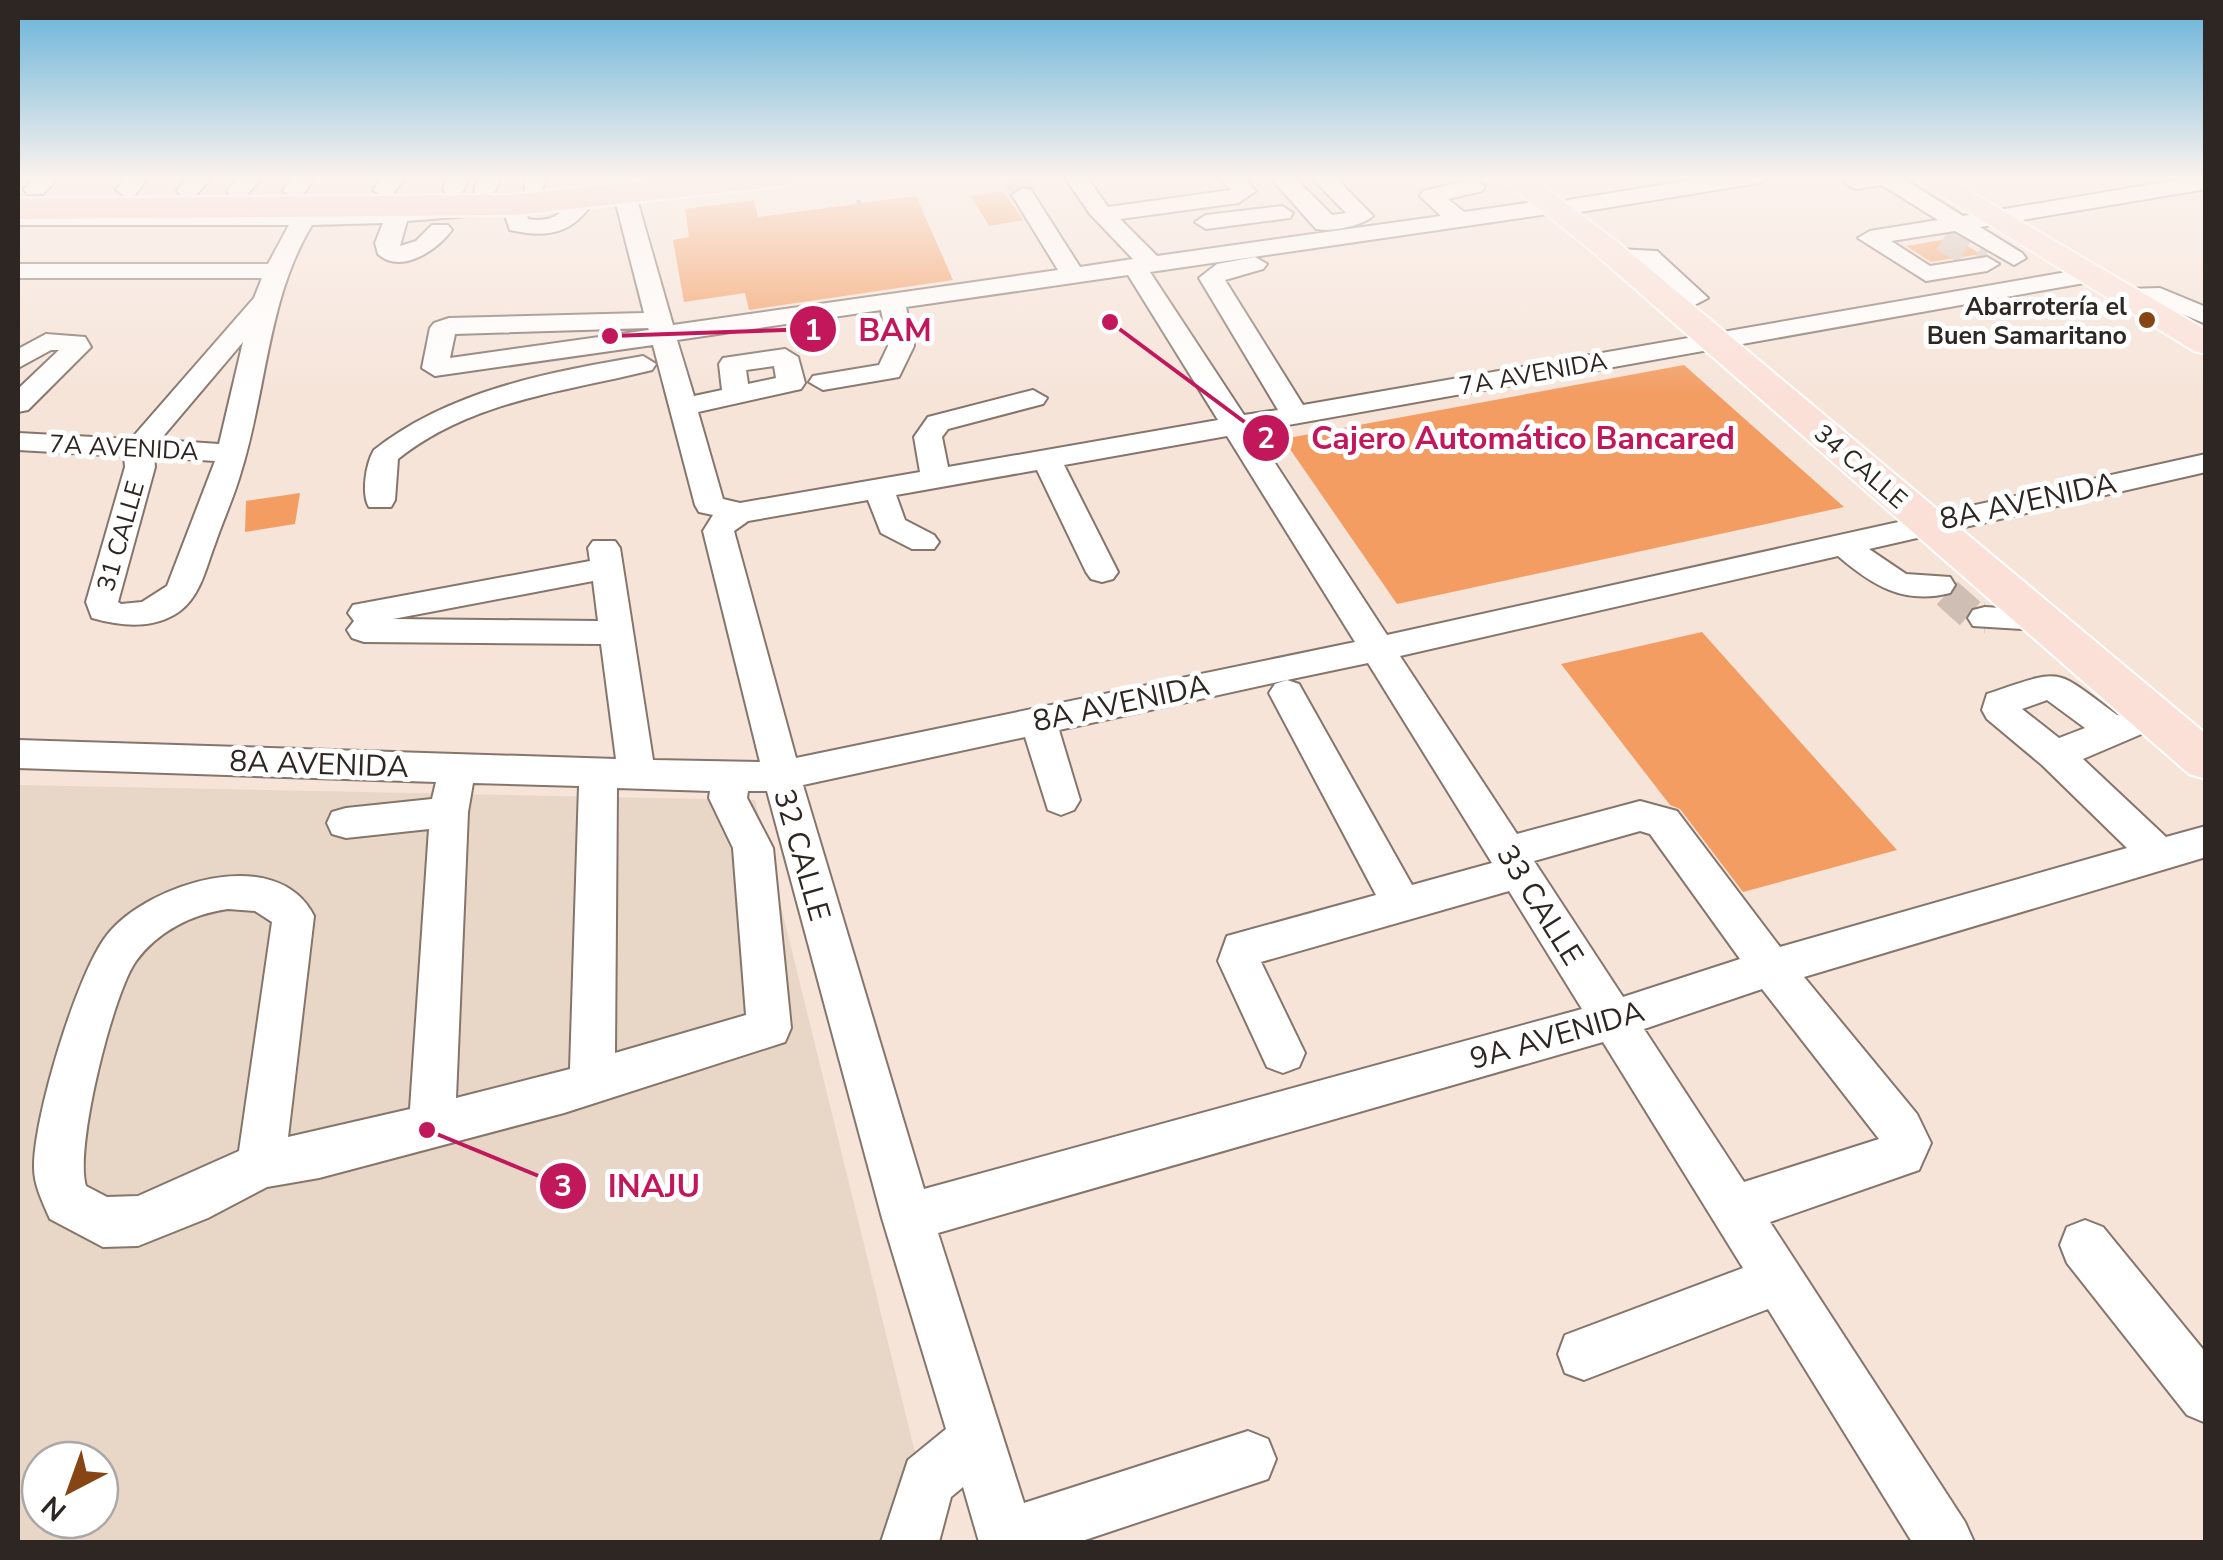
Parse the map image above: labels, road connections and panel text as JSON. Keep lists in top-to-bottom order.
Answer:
{
  "streets": {
    "main road": ["34 CALLE"],
    "street": [
      "7A AVENIDA",
      "8A AVENIDA",
      "31 CALLE",
      "32 CALLE",
      "33 CALLE",
      "9A AVENIDA"
    ]
  },
  "crossings": [
    ["7A AVENIDA", "34 CALLE"],
    ["7A AVENIDA", "31 CALLE"],
    ["7A AVENIDA", "32 CALLE"],
    ["7A AVENIDA", "33 CALLE"],
    ["34 CALLE", "8A AVENIDA"],
    ["8A AVENIDA", "32 CALLE"],
    ["8A AVENIDA", "33 CALLE"],
    ["32 CALLE", "9A AVENIDA"],
    ["33 CALLE", "9A AVENIDA"]
  ],
  "places": [
    "Abarrotería el Buen Samaritano",
    "Cajero Automático Bancared",
    "BAM",
    "INAJU"
  ],
  "north": "bottom left"
}
